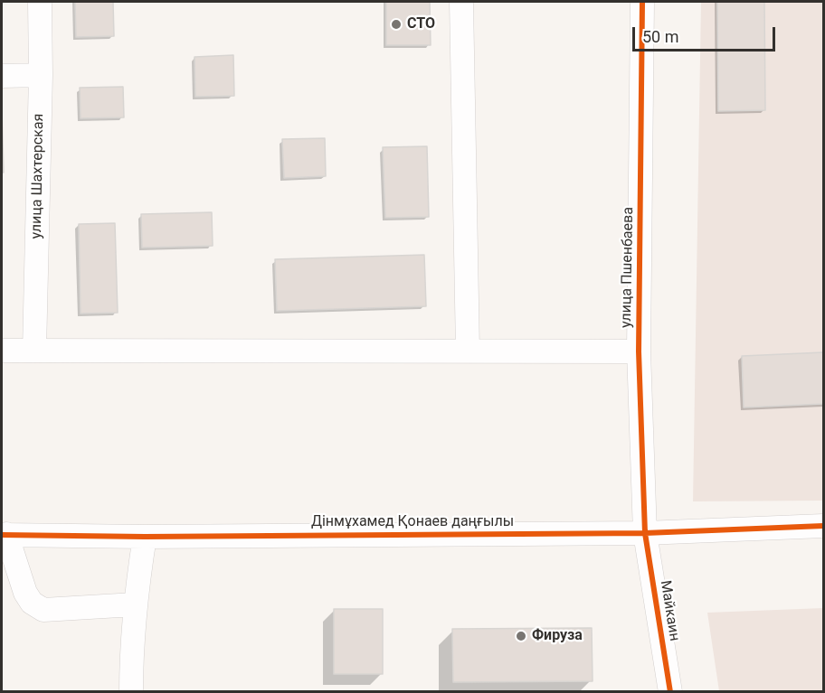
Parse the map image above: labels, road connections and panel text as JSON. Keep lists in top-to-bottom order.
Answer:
{
  "streets": {
    "street": [
      "улица Шахтерская",
      "улица Пшенбаева",
      "Дінмұхамед Қонаев даңғылы",
      "Майкаин"
    ]
  },
  "crossings": [
    ["улица Пшенбаева", "Дінмұхамед Қонаев даңғылы"],
    ["улица Пшенбаева", "Майкаин"],
    ["Дінмұхамед Қонаев даңғылы", "Майкаин"]
  ],
  "places": ["СТО", "Фируза"],
  "scale_bar": "50 m"
}
